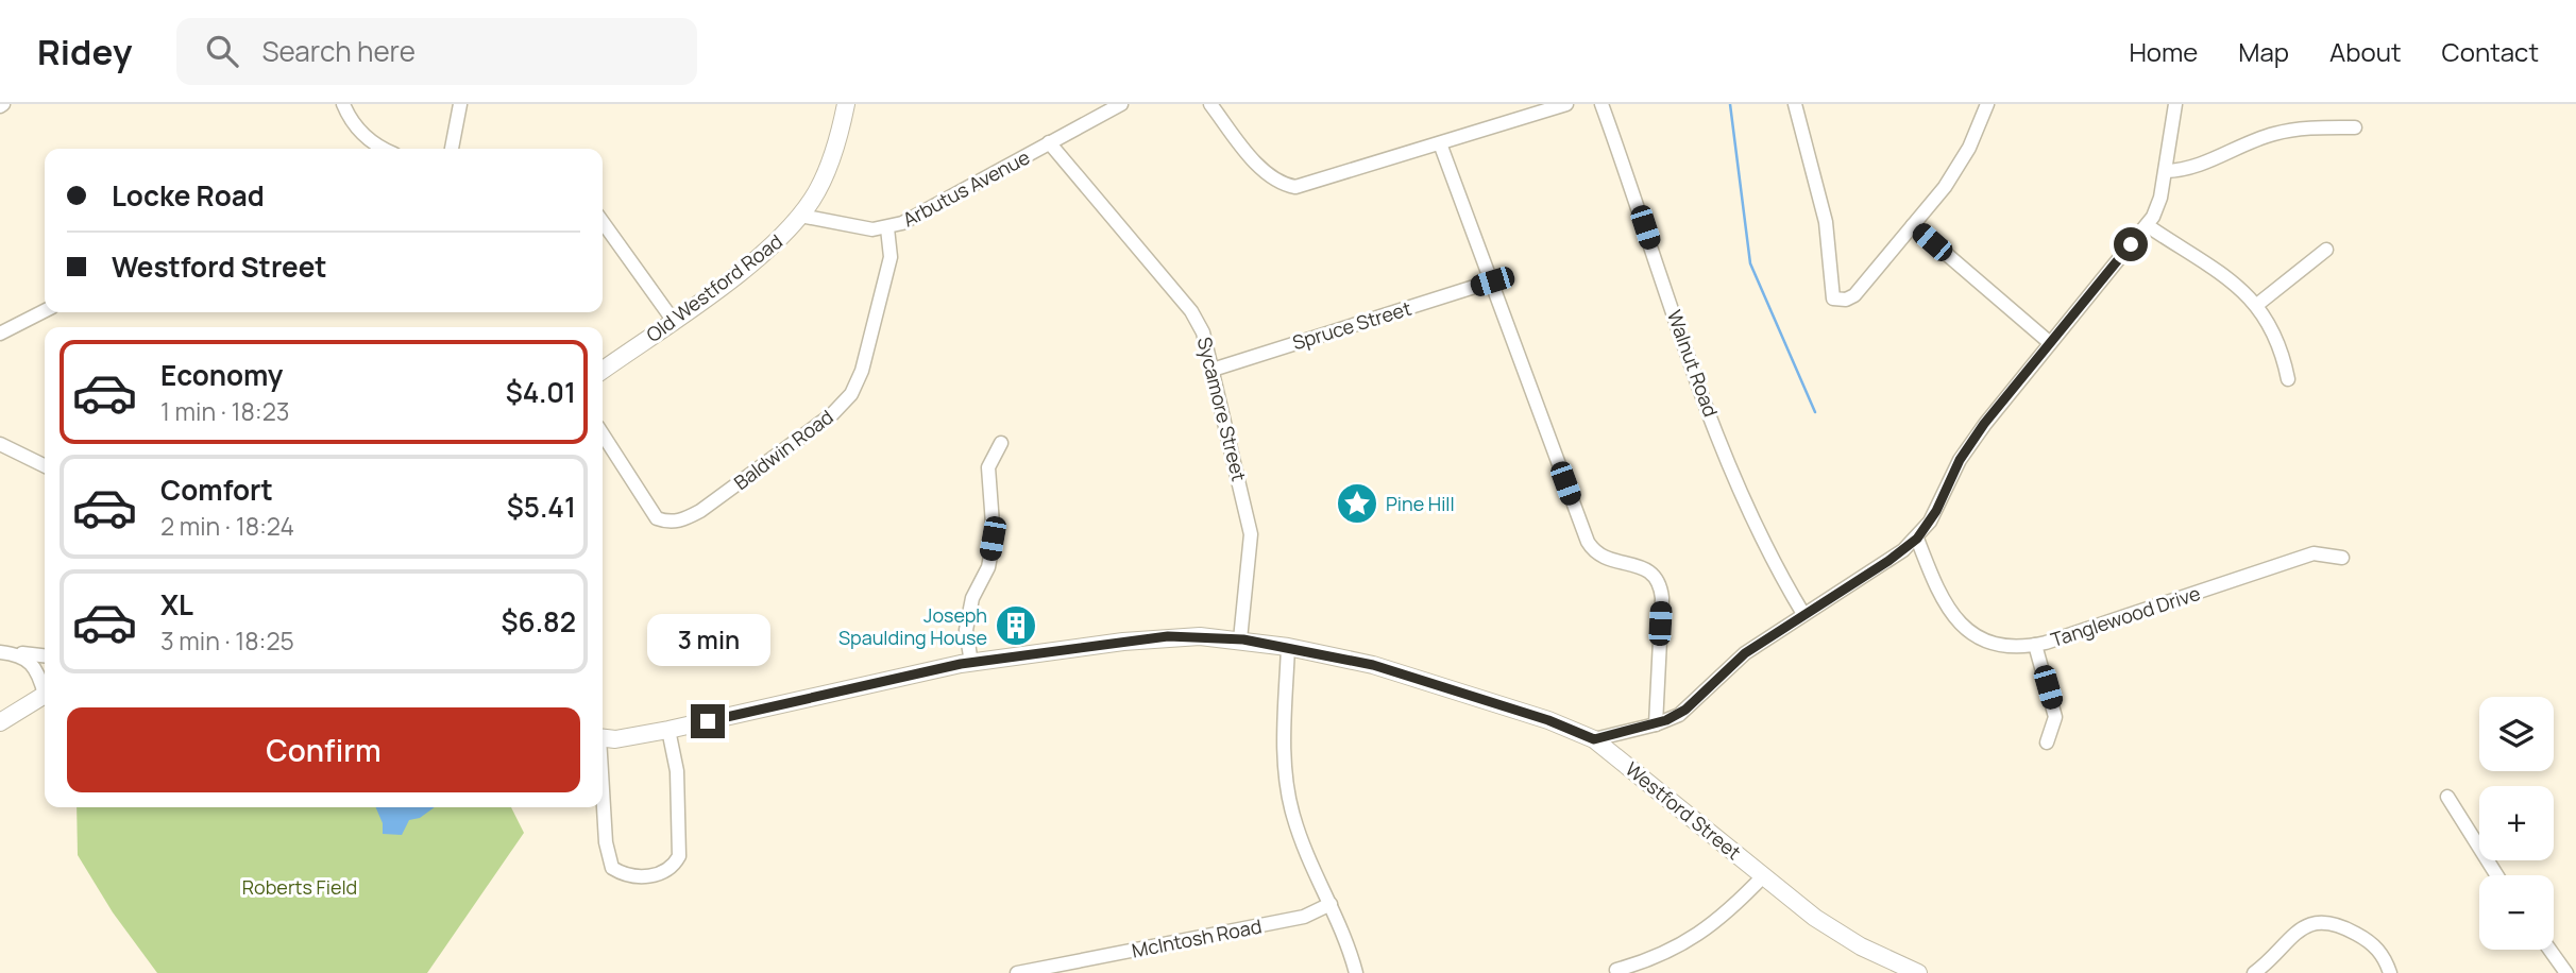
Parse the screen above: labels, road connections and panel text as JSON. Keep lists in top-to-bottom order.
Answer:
{
  "streets": {
    "main road": ["Old Westford Road", "Westford Street"],
    "street": [
      "Arbutus Avenue",
      "Spruce Street",
      "Walnut Road",
      "Sycamore Street",
      "Baldwin Road",
      "Tanglewood Drive",
      "McIntosh Road"
    ]
  },
  "crossings": [
    ["Arbutus Avenue", "Old Westford Road"],
    ["Arbutus Avenue", "Sycamore Street"],
    ["Arbutus Avenue", "Baldwin Road"],
    ["Spruce Street", "Sycamore Street"],
    ["Sycamore Street", "Westford Street"]
  ],
  "parks": ["Roberts Field"],
  "places": {
    "place": ["Pine Hill"],
    "building": ["Joseph Spaulding House"]
  },
  "page": {
    "header": "Ridey",
    "search": "Search here",
    "nav": [
      "Home",
      "Map",
      "About",
      "Contact"
    ],
    "banner": ["Locke Road", "Westford Street"],
    "list": [
      {
        "name": "Economy",
        "note": "1 min · 18:23",
        "value": "$4.01"
      },
      {
        "name": "Comfort",
        "note": "2 min · 18:24",
        "value": "$5.41"
      },
      {
        "name": "XL",
        "note": "3 min · 18:25",
        "value": "$6.82"
      }
    ],
    "bubble": "3 min",
    "buttons": "Confirm",
    "map_buttons": ["+", "−"]
  }
}
